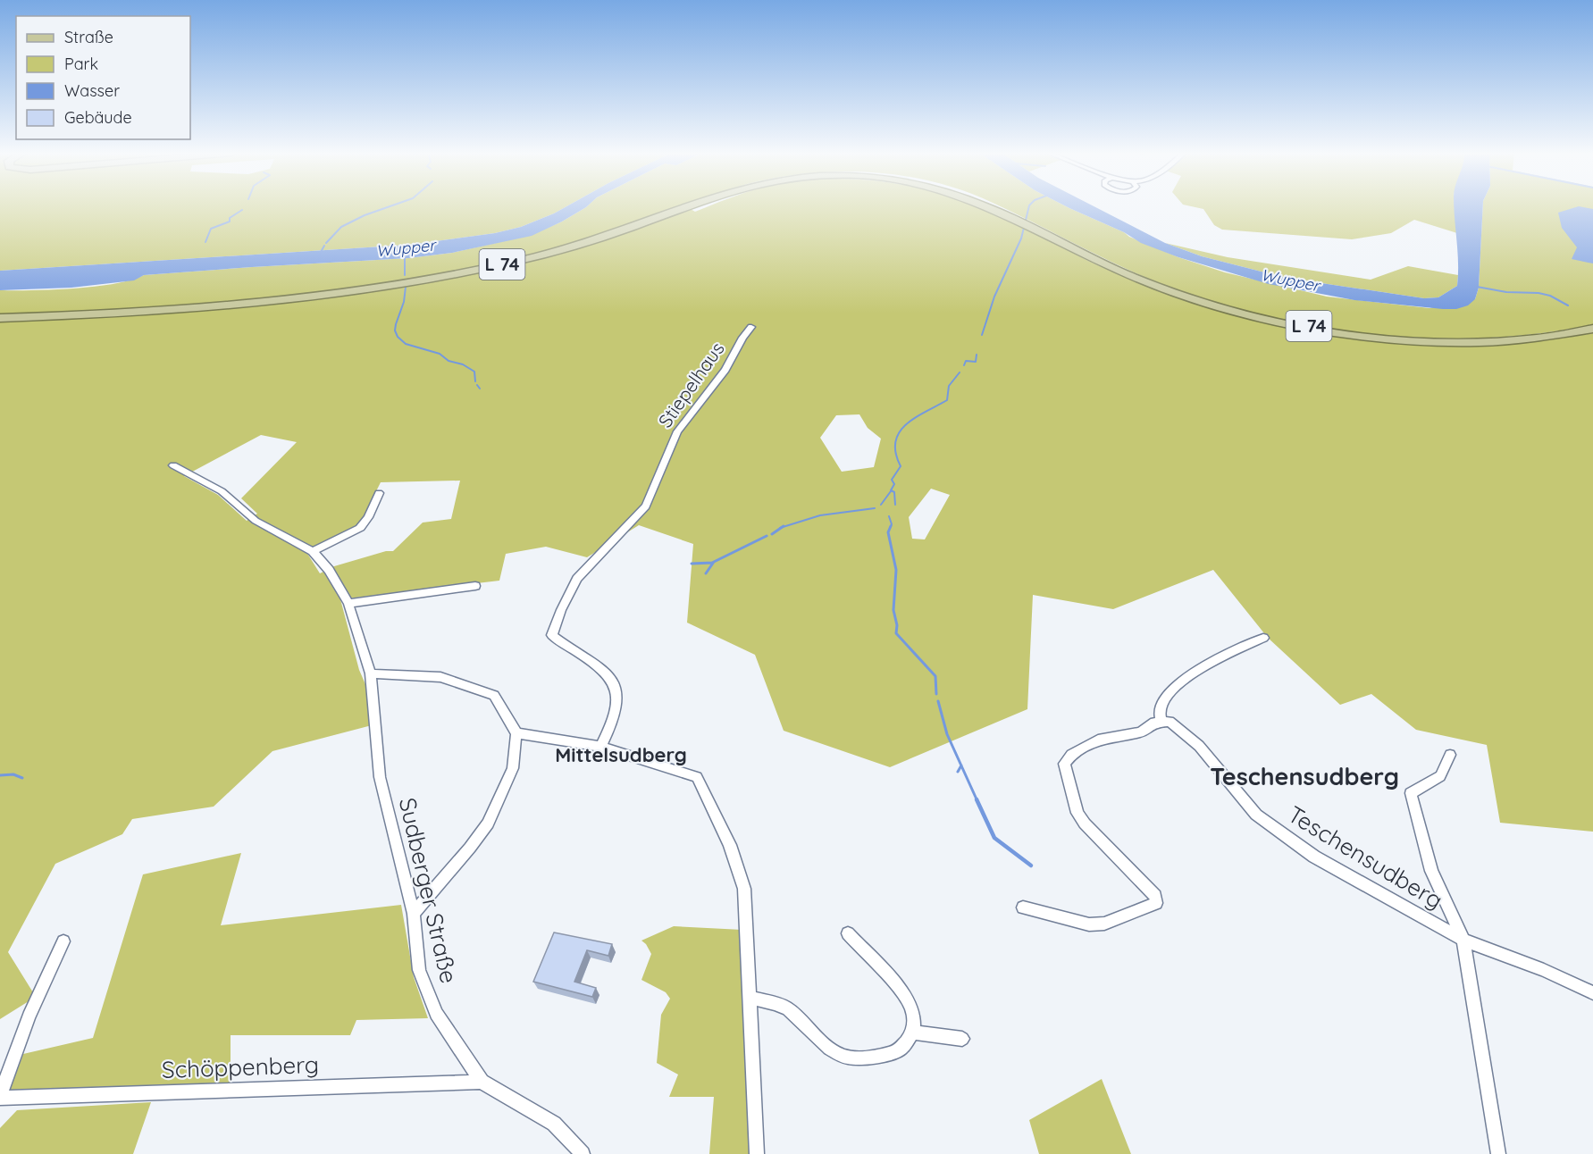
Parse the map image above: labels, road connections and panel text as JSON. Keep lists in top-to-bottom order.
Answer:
{
  "streets": {
    "main road": ["L 74"],
    "street": [
      "Stiepelhaus",
      "Teschensudberg",
      "Sudberger Straße",
      "Schöppenberg"
    ]
  },
  "crossings": [
    ["Sudberger Straße", "Schöppenberg"]
  ],
  "districts": ["Mittelsudberg", "Teschensudberg"],
  "water": ["Wupper"],
  "legend": [
    "Straße",
    "Park",
    "Wasser",
    "Gebäude"
  ]
}
